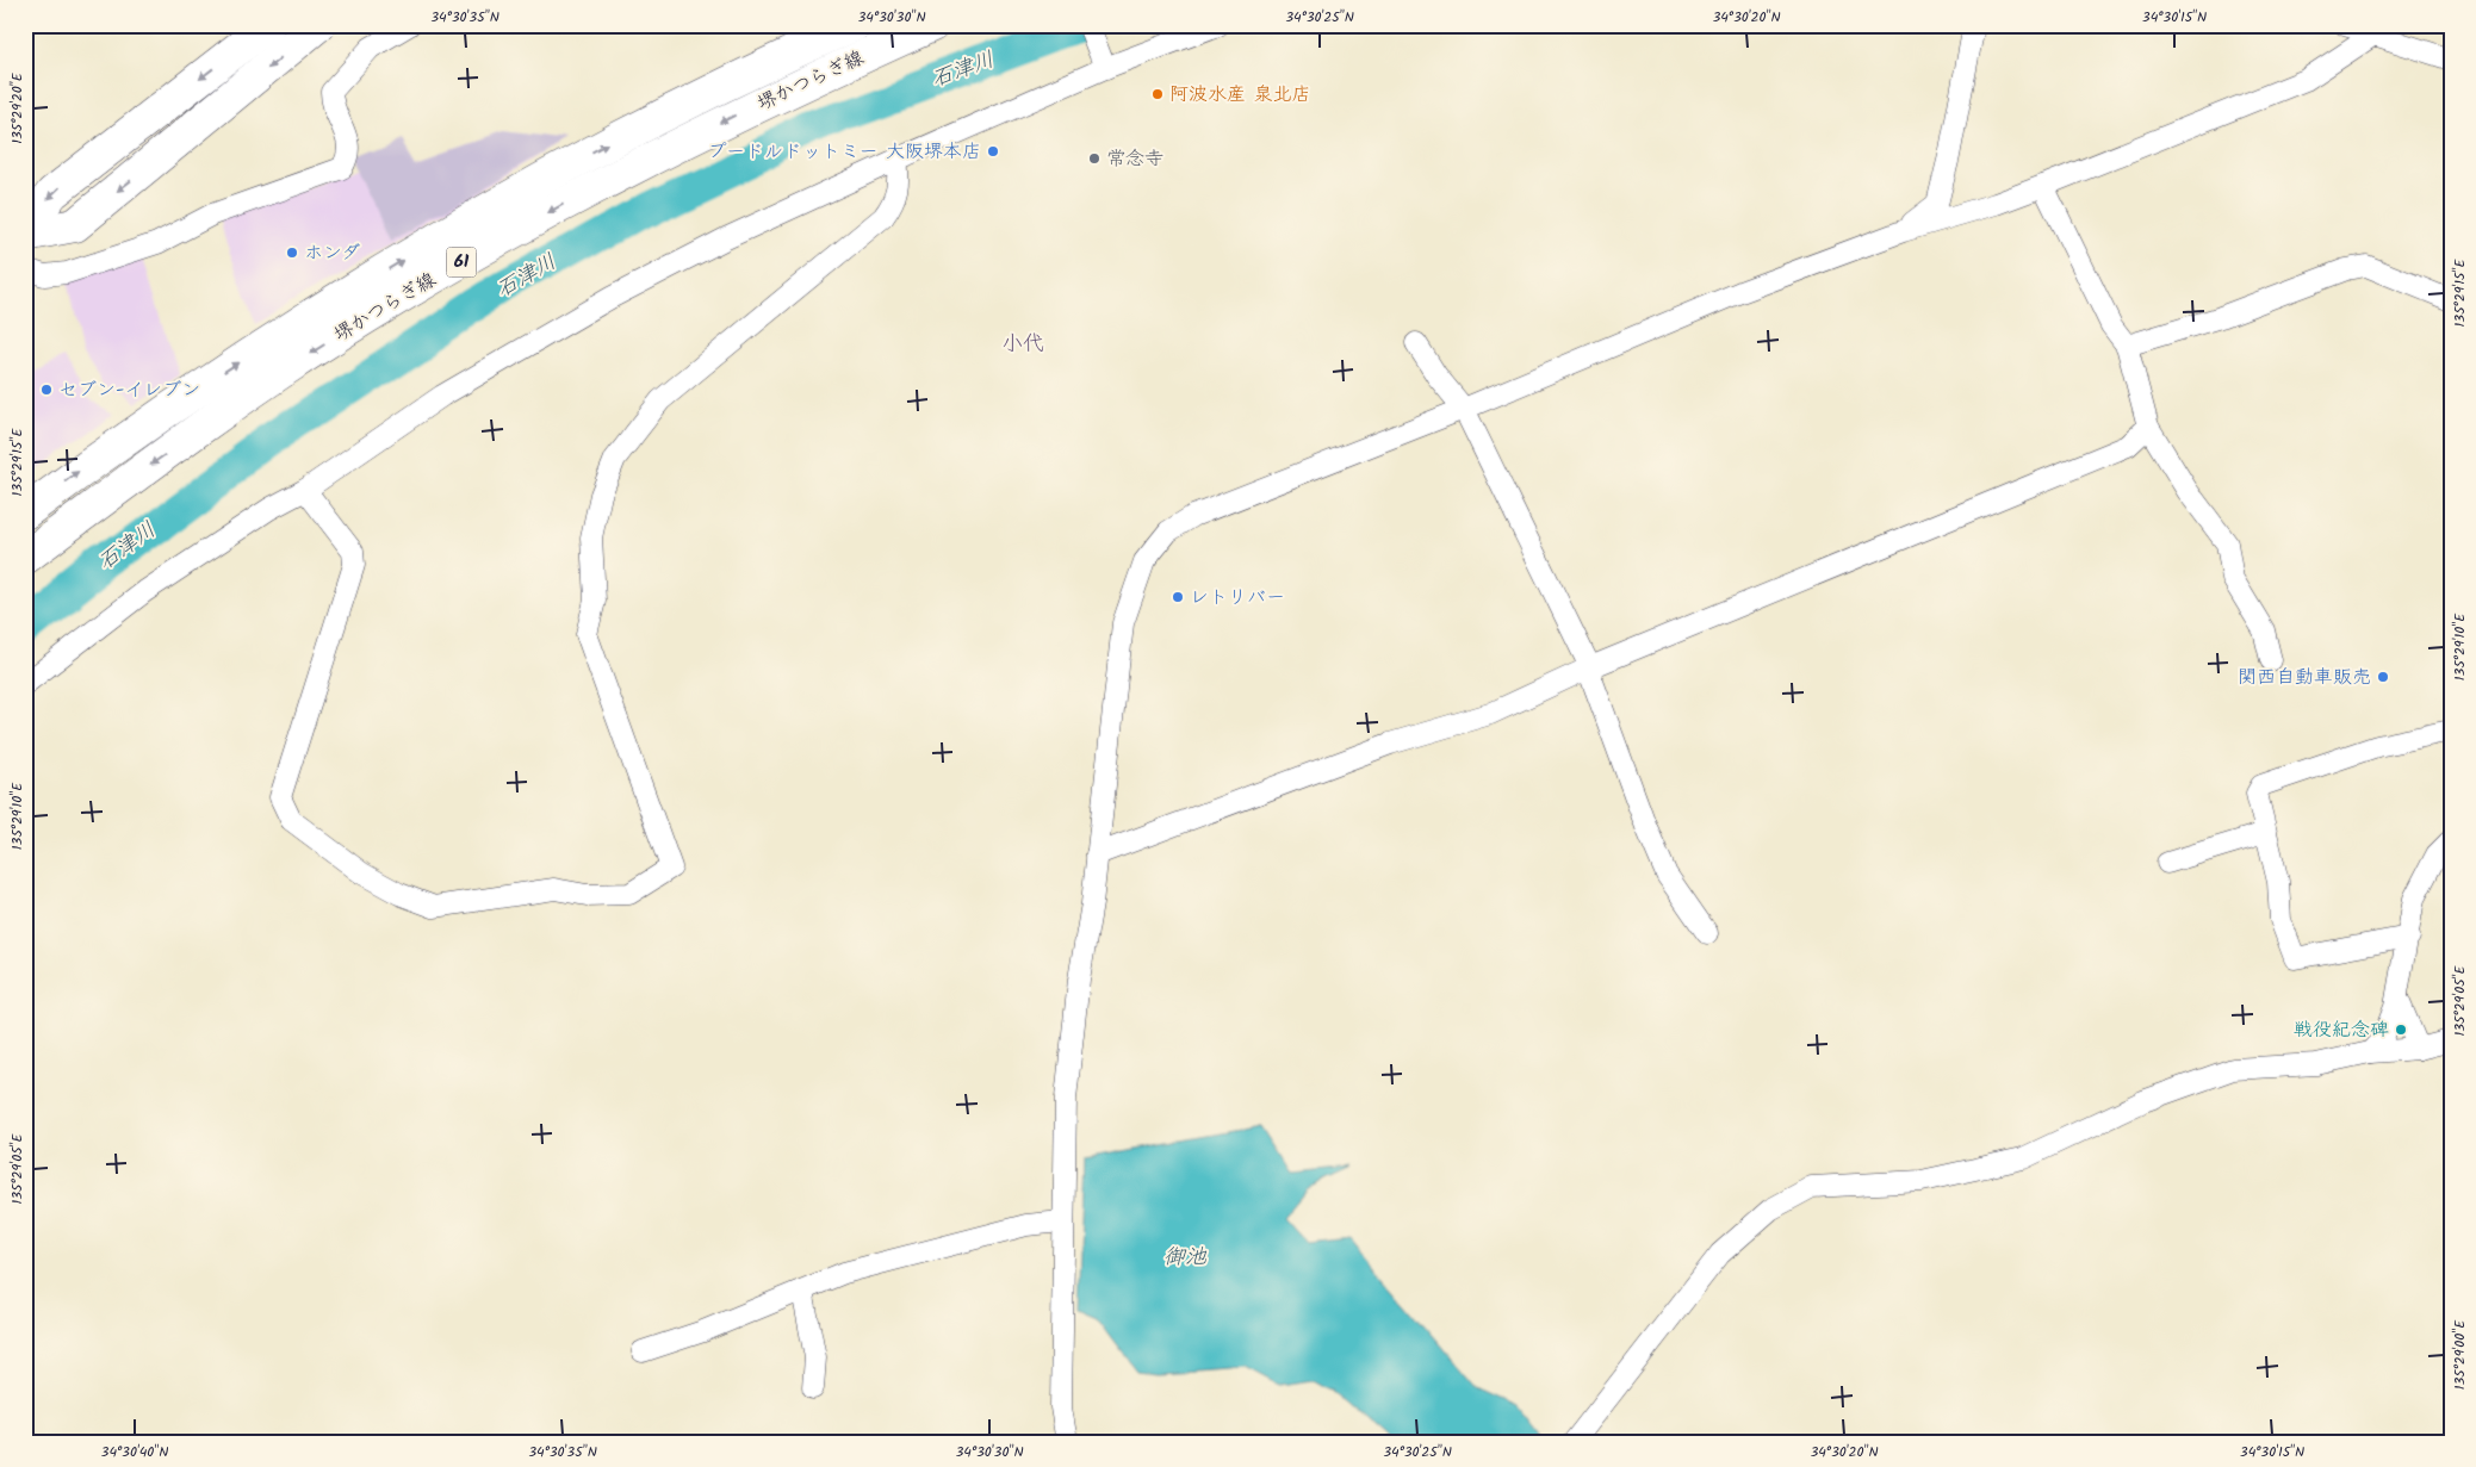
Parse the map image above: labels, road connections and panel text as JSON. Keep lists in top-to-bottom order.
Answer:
{
  "streets": {
    "main road": ["堺かつらぎ線", "61"]
  },
  "districts": ["小代"],
  "water": ["石津川", "御池"],
  "places": [
    "阿波水産 泉北店",
    "プードルドットミー 大阪堺本店",
    "常念寺",
    "ホンダ",
    "セブン-イレブン",
    "レトリバー",
    "関西自動車販売",
    "戦役紀念碑"
  ],
  "coordinates": [
    "34°30'35\"N",
    "34°30'30\"N",
    "34°30'25\"N",
    "34°30'20\"N",
    "34°30'15\"N",
    "135°29'20\"E",
    "135°29'15\"E",
    "135°29'10\"E",
    "135°29'05\"E",
    "135°29'00\"E",
    "34°30'40\"N"
  ]
}
